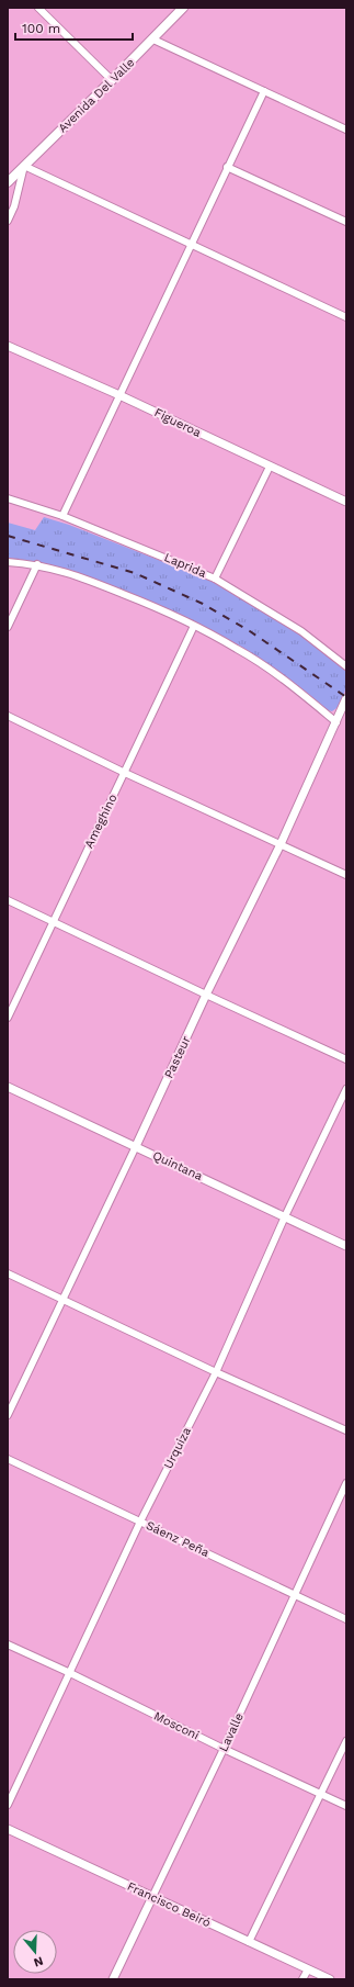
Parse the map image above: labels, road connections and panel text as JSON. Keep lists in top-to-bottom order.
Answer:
{
  "streets": {
    "main road": ["Avenida Del Valle"],
    "street": [
      "Figueroa",
      "Laprida",
      "Ameghino",
      "Pasteur",
      "Quintana",
      "Urquiza",
      "Sáenz Peña",
      "Mosconi",
      "Lavalle",
      "Francisco Beiró"
    ]
  },
  "crossings": [
    ["Pasteur", "Quintana"],
    ["Quintana", "Urquiza"],
    ["Urquiza", "Sáenz Peña"],
    ["Urquiza", "Mosconi"],
    ["Sáenz Peña", "Lavalle"],
    ["Mosconi", "Lavalle"],
    ["Lavalle", "Francisco Beiró"]
  ],
  "scale_bar": "100 m",
  "north": "bottom"
}
